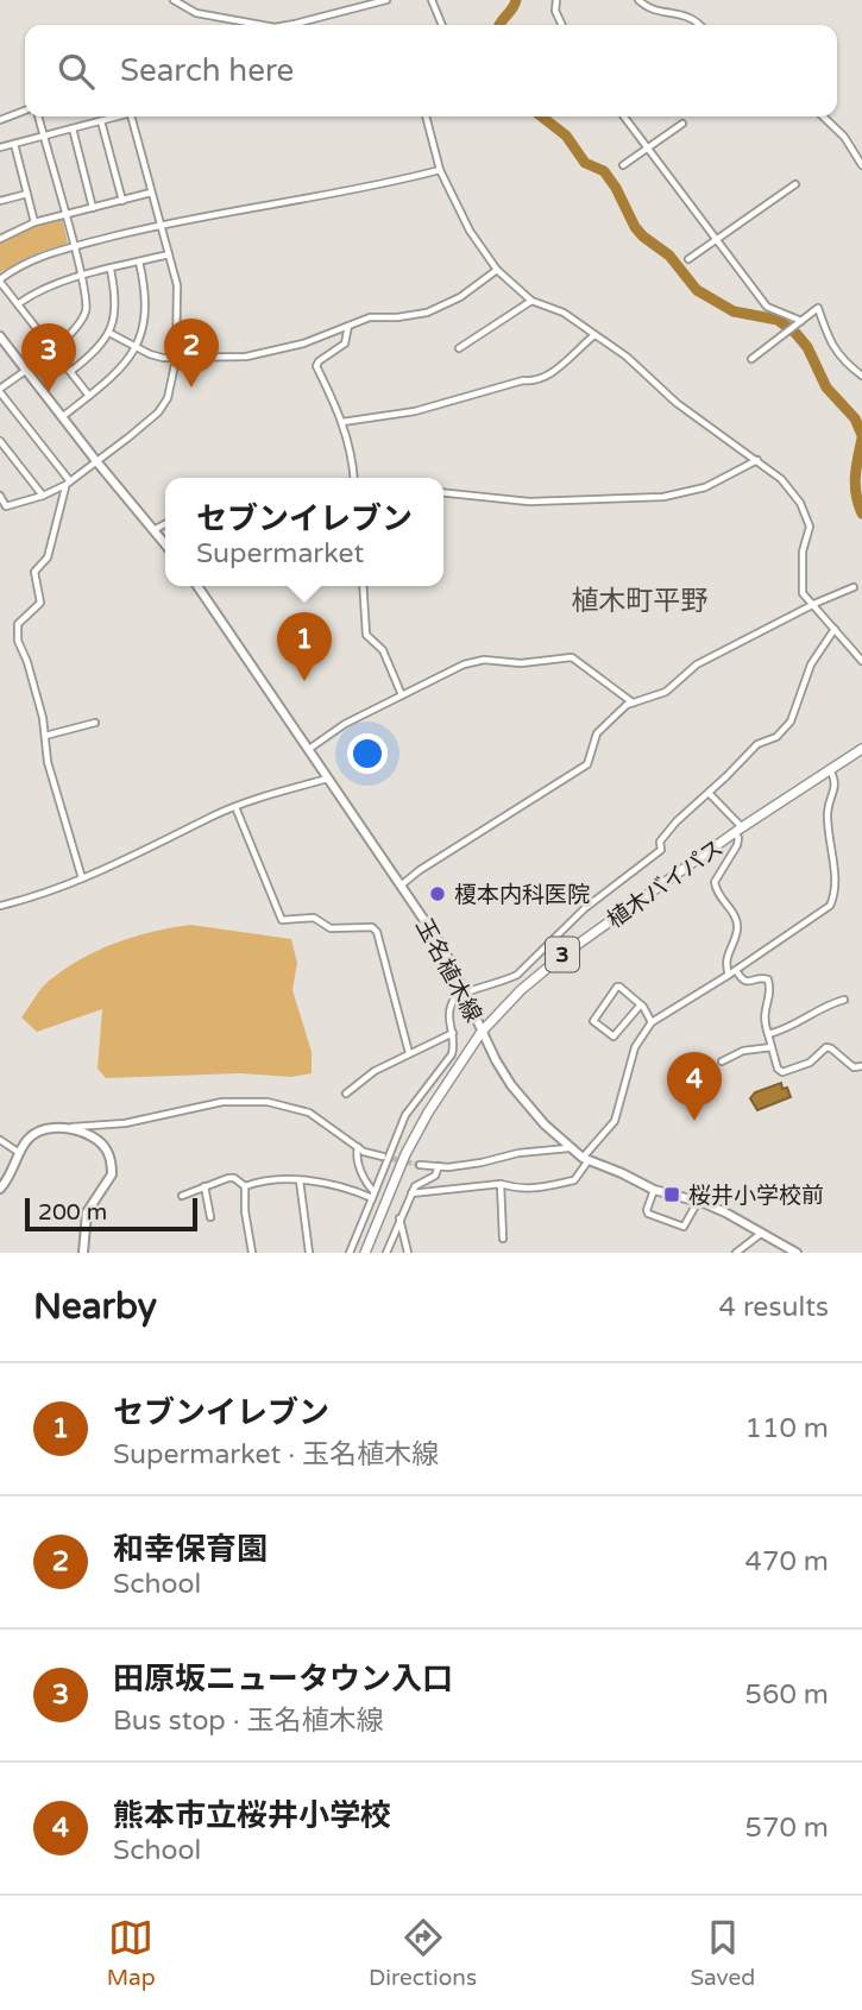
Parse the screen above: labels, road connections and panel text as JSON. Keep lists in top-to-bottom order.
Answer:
{
  "streets": {
    "highway": ["植木バイパス", "3"],
    "main road": ["玉名植木線"]
  },
  "crossings": [
    ["植木バイパス", "玉名植木線"]
  ],
  "districts": ["植木町平野"],
  "places": {
    "other": ["榎本内科医院"],
    "transit": ["桜井小学校前"]
  },
  "scale_bar": "200 m",
  "page": {
    "search": "Search here",
    "pins": [
      "2",
      "3",
      "1",
      "4"
    ],
    "popup": ["セブンイレブン", "Supermarket"],
    "scale": "200 m",
    "heading": ["Nearby", "4 results"],
    "list": [
      {
        "mark": "1",
        "name": "セブンイレブン",
        "note": "Supermarket · 玉名植木線",
        "value": "110 m"
      },
      {
        "mark": "2",
        "name": "和幸保育園",
        "note": "School",
        "value": "470 m"
      },
      {
        "mark": "3",
        "name": "田原坂ニュータウン入口",
        "note": "Bus stop · 玉名植木線",
        "value": "560 m"
      },
      {
        "mark": "4",
        "name": "熊本市立桜井小学校",
        "note": "School",
        "value": "570 m"
      }
    ],
    "nav": ["Map", "Directions", "Saved"]
  }
}
